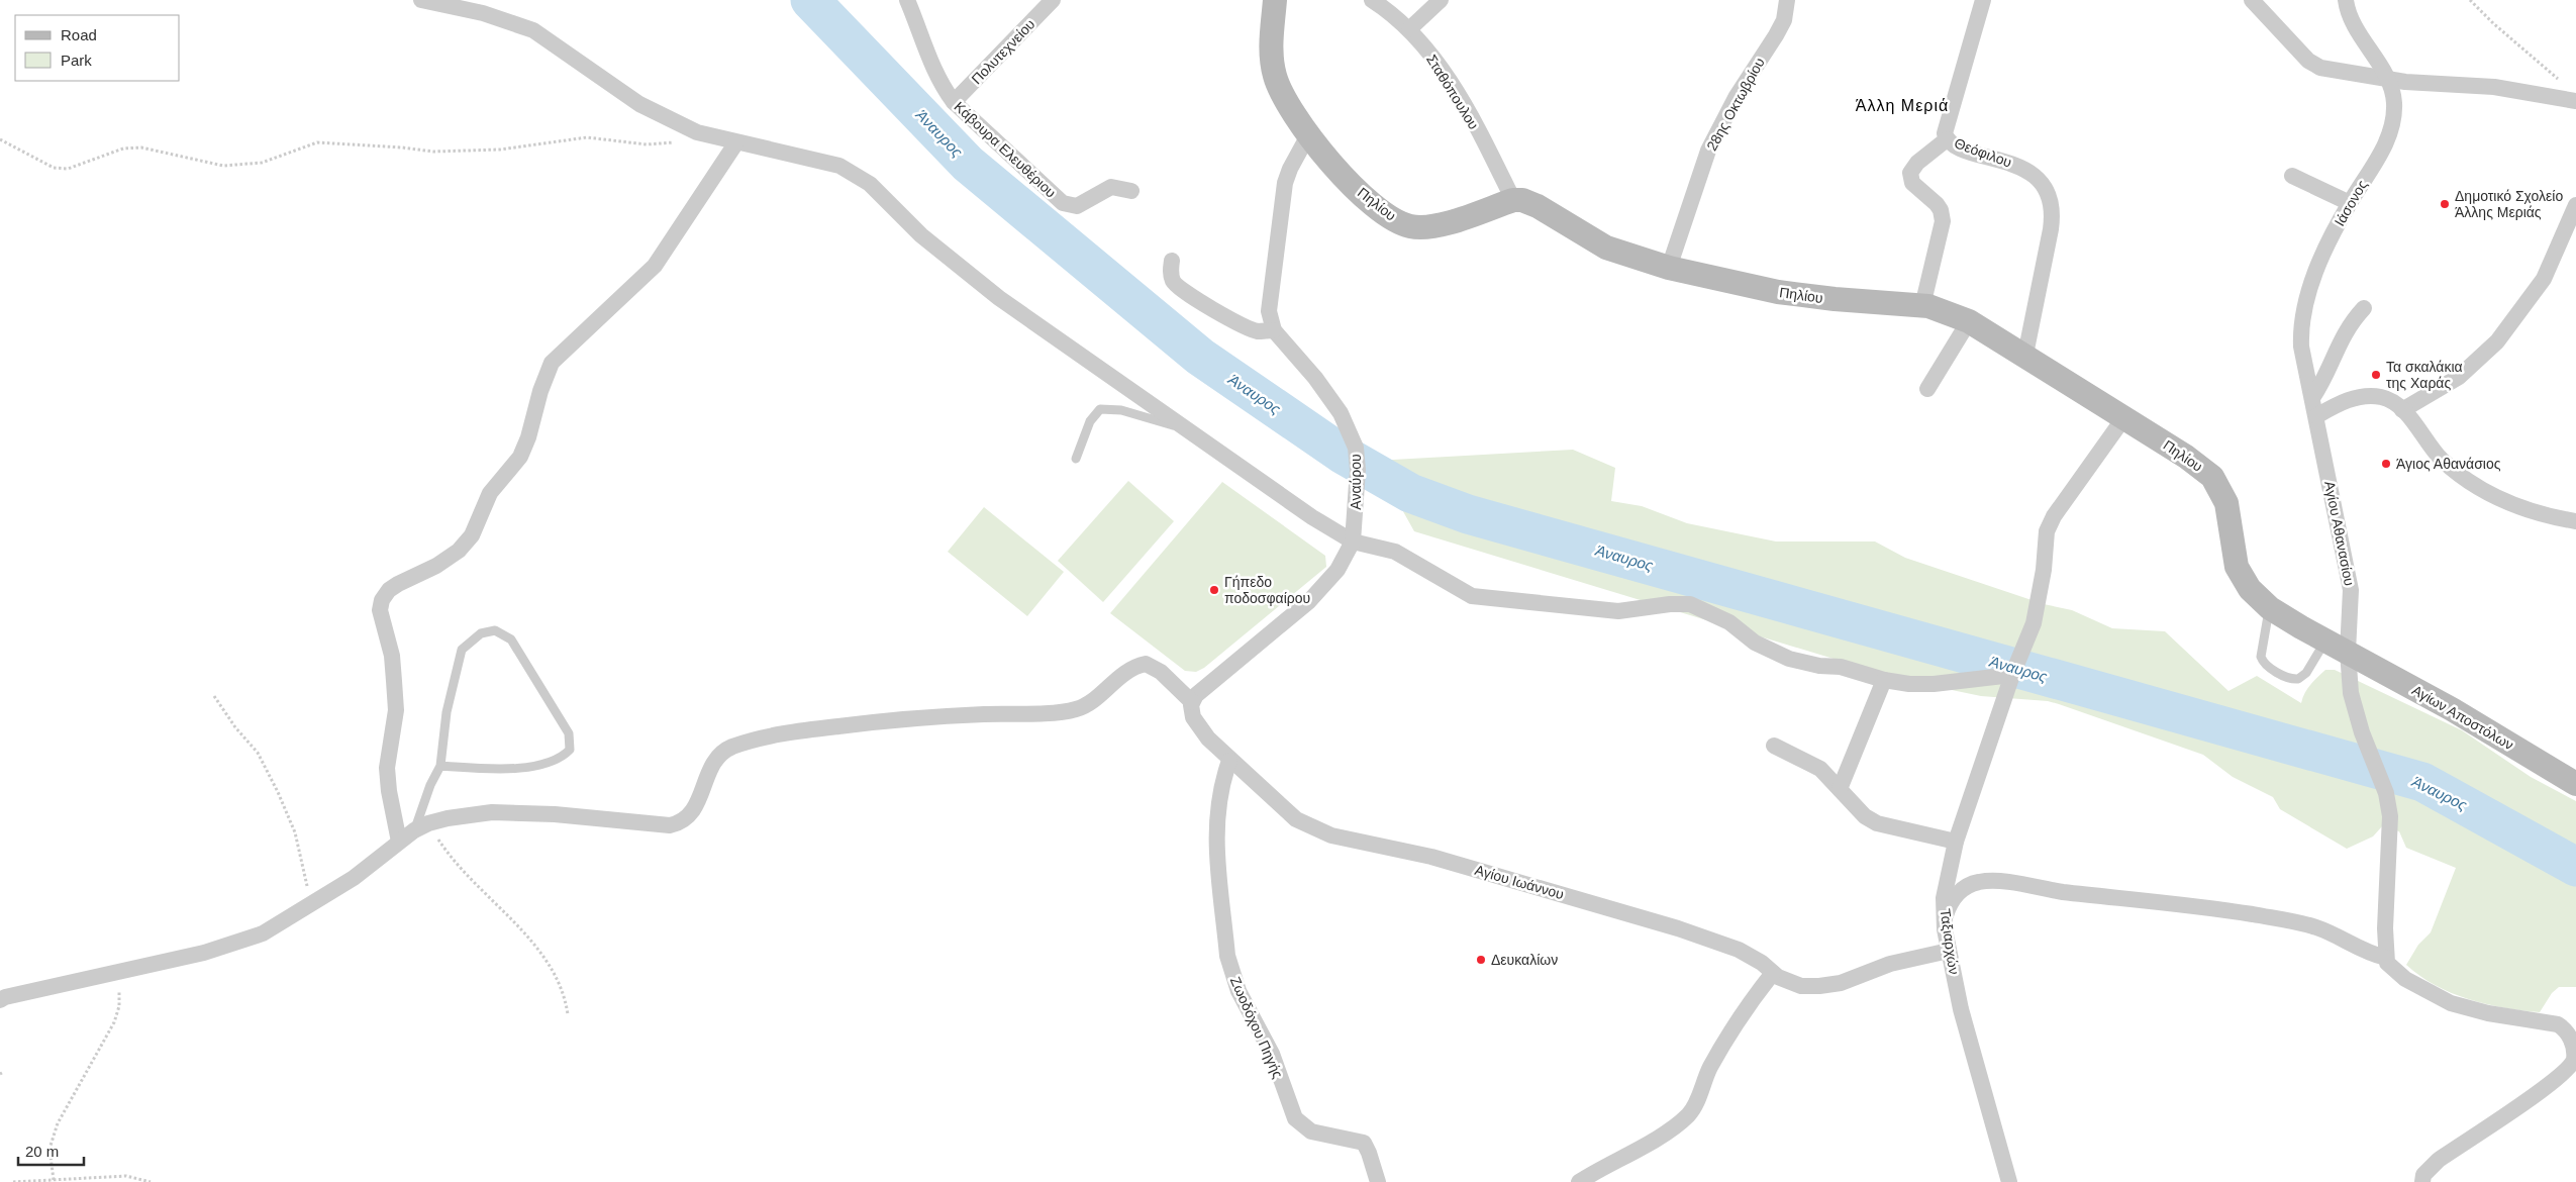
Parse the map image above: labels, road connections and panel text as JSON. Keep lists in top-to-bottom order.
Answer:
{
  "streets": {
    "main road": ["Πηλίου", "Αγίων Αποστόλων"],
    "street": [
      "Πολυτεχνείου",
      "Σταθόπουλου",
      "28ης Οκτωβρίου",
      "Κάβουρα Ελευθέριου",
      "Θεόφιλου",
      "Ιάσονος",
      "Αναύρου",
      "Αγίου Αθανασίου",
      "Αγίου Ιωάννου",
      "Ταξιαρχών",
      "Ζωοδόχου Πηγής"
    ]
  },
  "crossings": [
    ["Πολυτεχνείου", "Κάβουρα Ελευθέριου"],
    ["Σταθόπουλου", "Πηλίου"],
    ["28ης Οκτωβρίου", "Πηλίου"],
    ["Θεόφιλου", "Πηλίου"],
    ["Ιάσονος", "Αγίου Αθανασίου"],
    ["Πηλίου", "Αγίου Αθανασίου"],
    ["Πηλίου", "Αγίων Αποστόλων"],
    ["Πηλίου", "Ταξιαρχών"],
    ["Αναύρου", "Αγίου Ιωάννου"],
    ["Αγίου Αθανασίου", "Αγίων Αποστόλων"],
    ["Αγίου Ιωάννου", "Ταξιαρχών"],
    ["Αγίου Ιωάννου", "Ζωοδόχου Πηγής"]
  ],
  "districts": ["Άλλη Μεριά"],
  "water": ["Άναυρος"],
  "places": [
    "Δημοτικό Σχολείο Άλλης Μεριάς",
    "Τα σκαλάκια της Χαράς",
    "Άγιος Αθανάσιος",
    "Γήπεδο ποδοσφαίρου",
    "Δευκαλίων"
  ],
  "legend": ["Road", "Park"],
  "scale_bar": "20 m"
}
